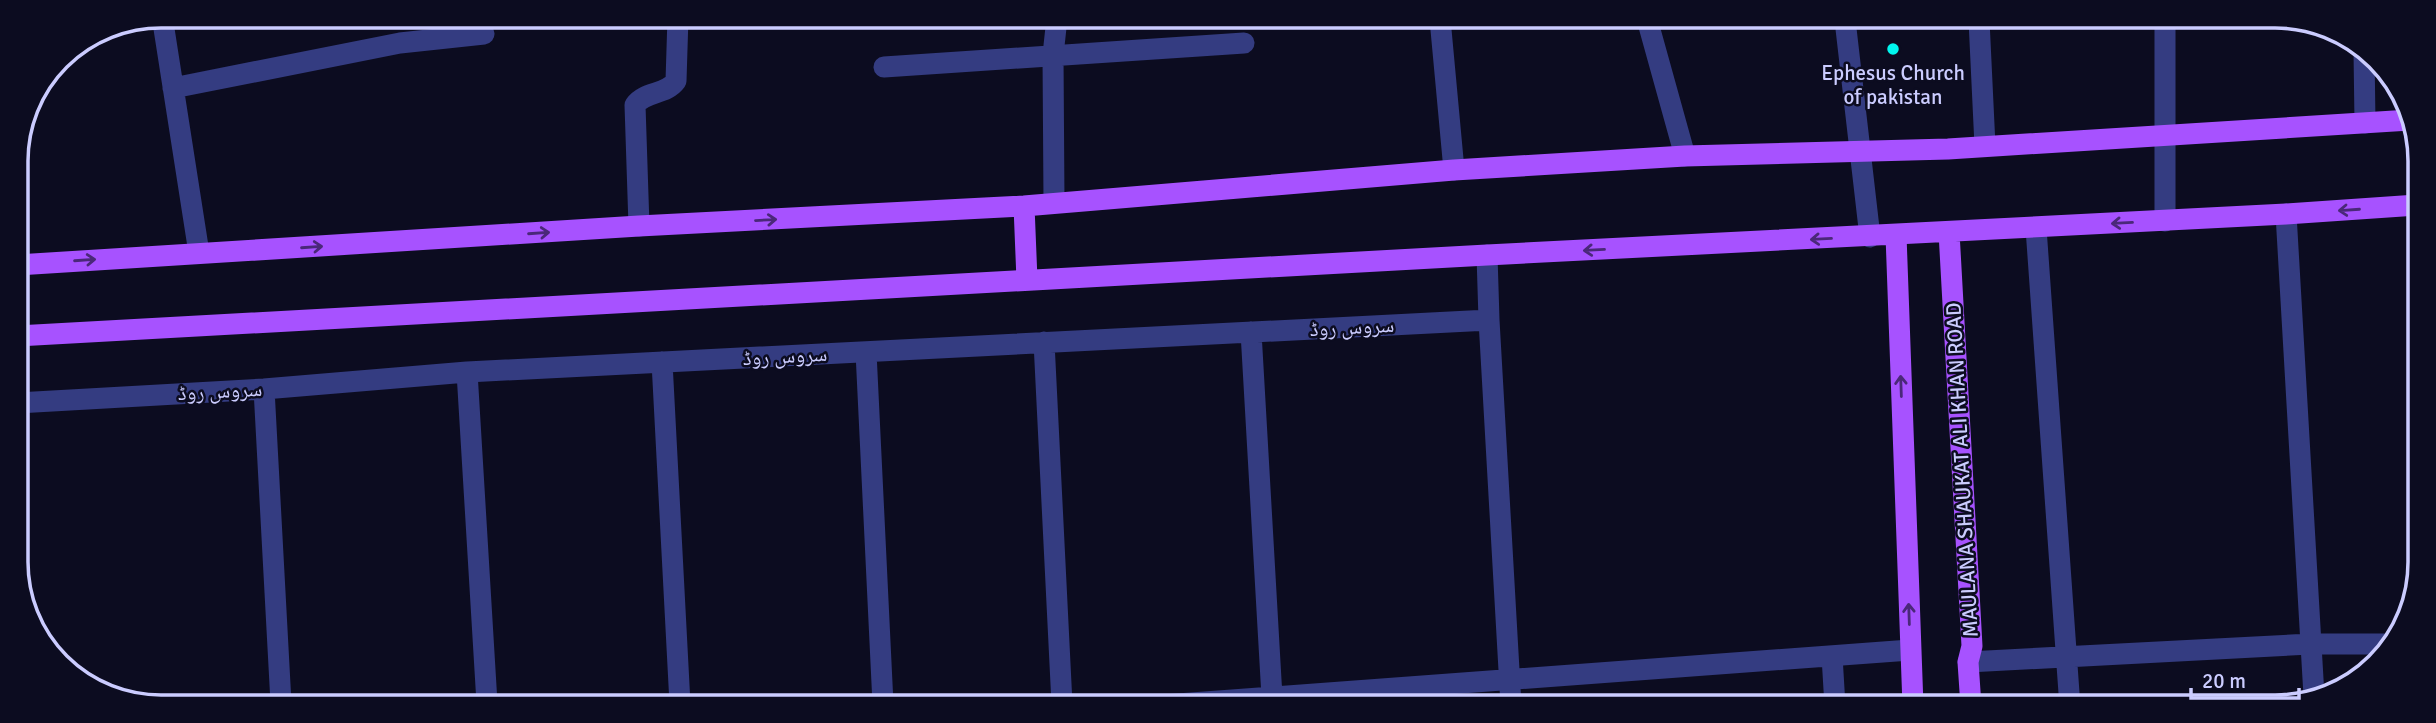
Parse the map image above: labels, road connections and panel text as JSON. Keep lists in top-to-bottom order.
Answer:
{
  "streets": {
    "main road": ["MAULANA SHAUKAT ALI KHAN ROAD"],
    "street": ["سروس روڈ"]
  },
  "places": ["Ephesus Church of pakistan"],
  "scale_bar": "20 m"
}
